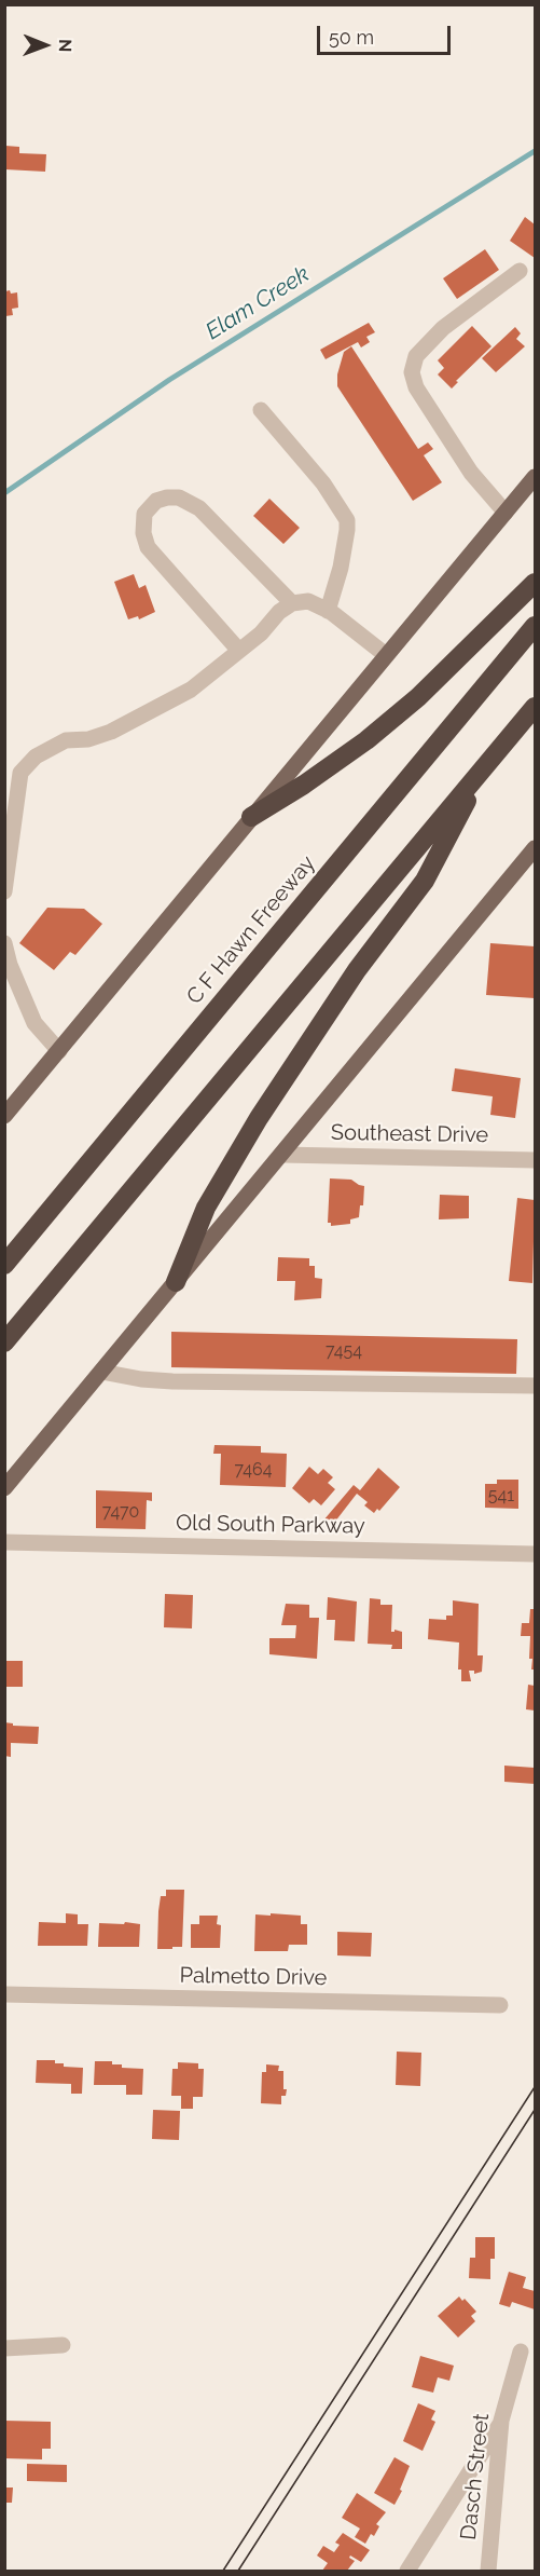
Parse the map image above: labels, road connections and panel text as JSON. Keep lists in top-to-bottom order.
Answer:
{
  "streets": {
    "highway": ["C F Hawn Freeway"],
    "street": [
      "Southeast Drive",
      "Old South Parkway",
      "Palmetto Drive",
      "Dasch Street"
    ]
  },
  "water": ["Elam Creek"],
  "house_numbers": [
    "7454",
    "7464",
    "541",
    "7470"
  ],
  "scale_bar": "50 m",
  "north": "right"
}
